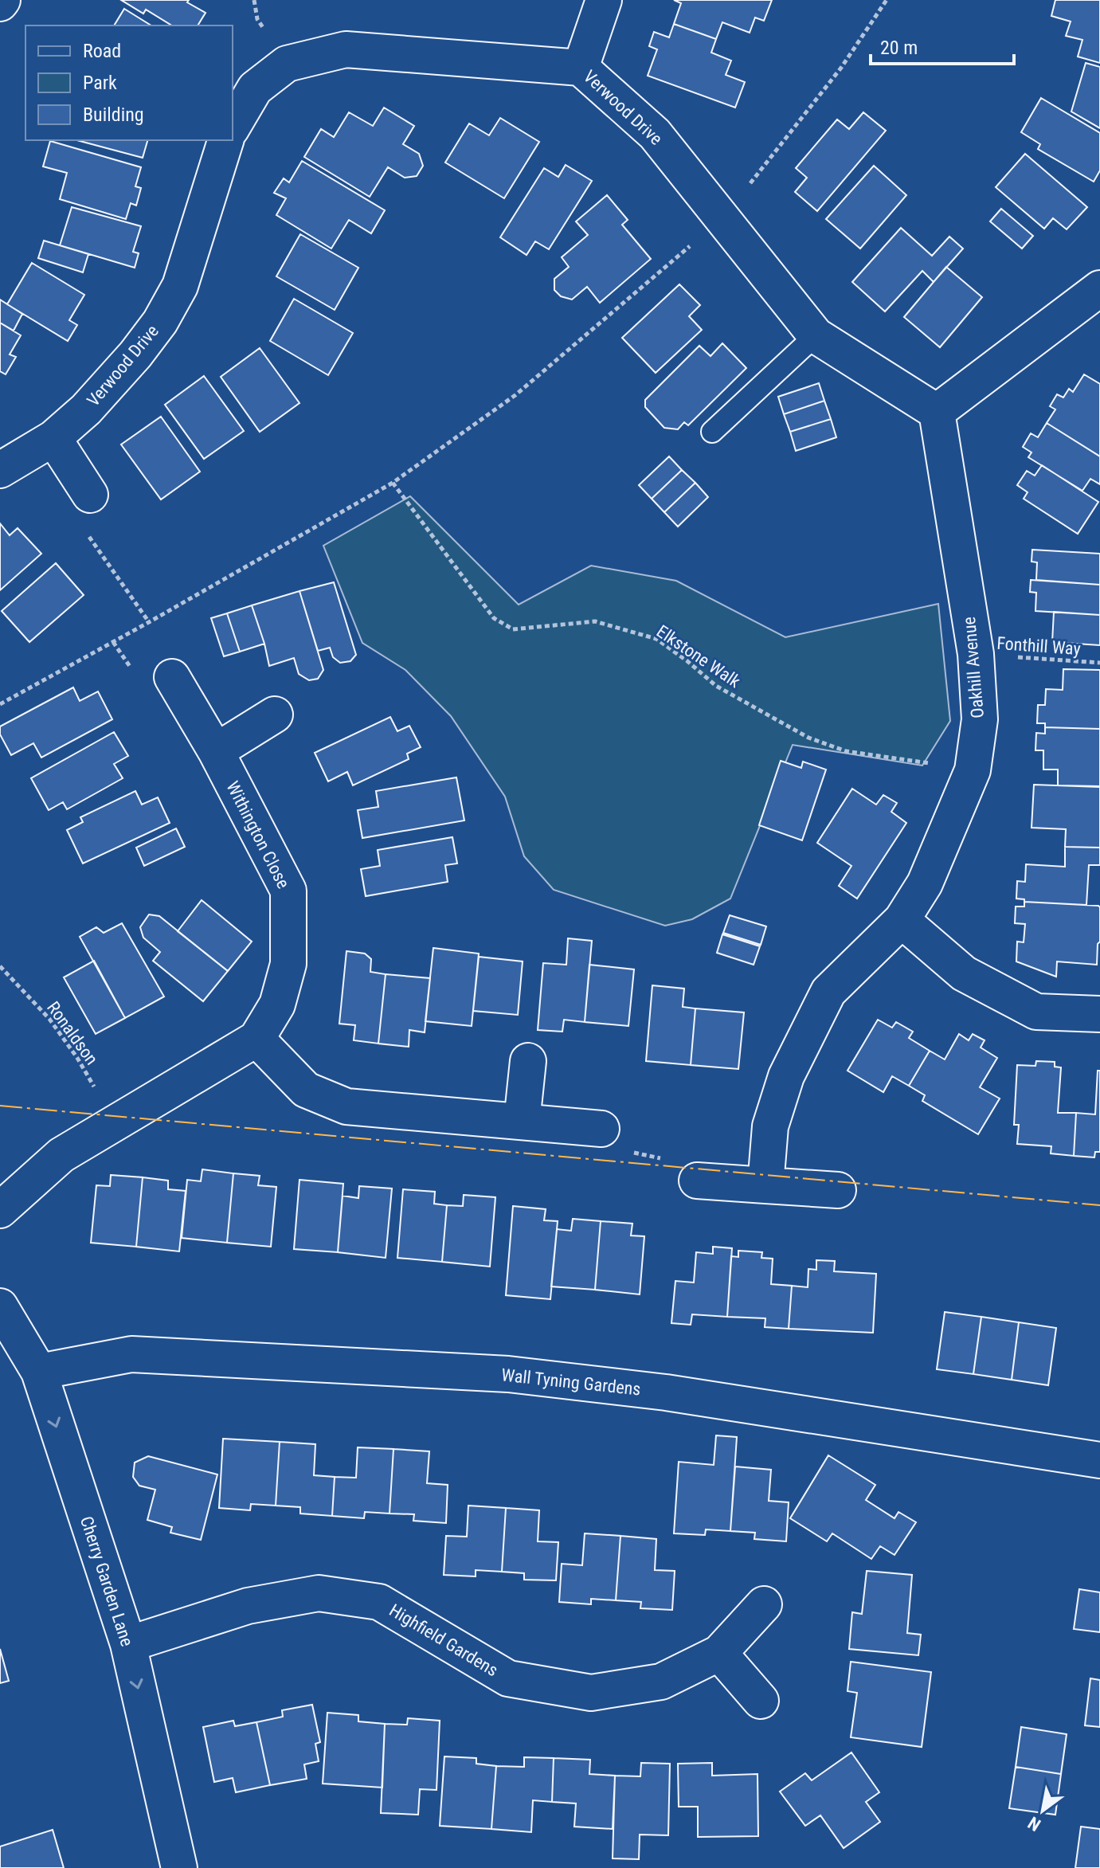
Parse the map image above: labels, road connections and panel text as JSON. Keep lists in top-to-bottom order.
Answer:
{
  "streets": {
    "street": [
      "Verwood Drive",
      "Oakhill Avenue",
      "Withington Close",
      "Wall Tyning Gardens",
      "Cherry Garden Lane",
      "Highfield Gardens"
    ],
    "path": ["Fonthill Way", "Elkstone Walk", "Ronaldson"]
  },
  "crossings": [
    ["Verwood Drive", "Oakhill Avenue"],
    ["Fonthill Way", "Oakhill Avenue"],
    ["Elkstone Walk", "Oakhill Avenue"],
    ["Withington Close", "Ronaldson"],
    ["Wall Tyning Gardens", "Cherry Garden Lane"],
    ["Cherry Garden Lane", "Highfield Gardens"]
  ],
  "one_way": ["Cherry Garden Lane"],
  "legend": ["Road", "Park", "Building"],
  "scale_bar": "20 m",
  "north": "bottom left"
}
